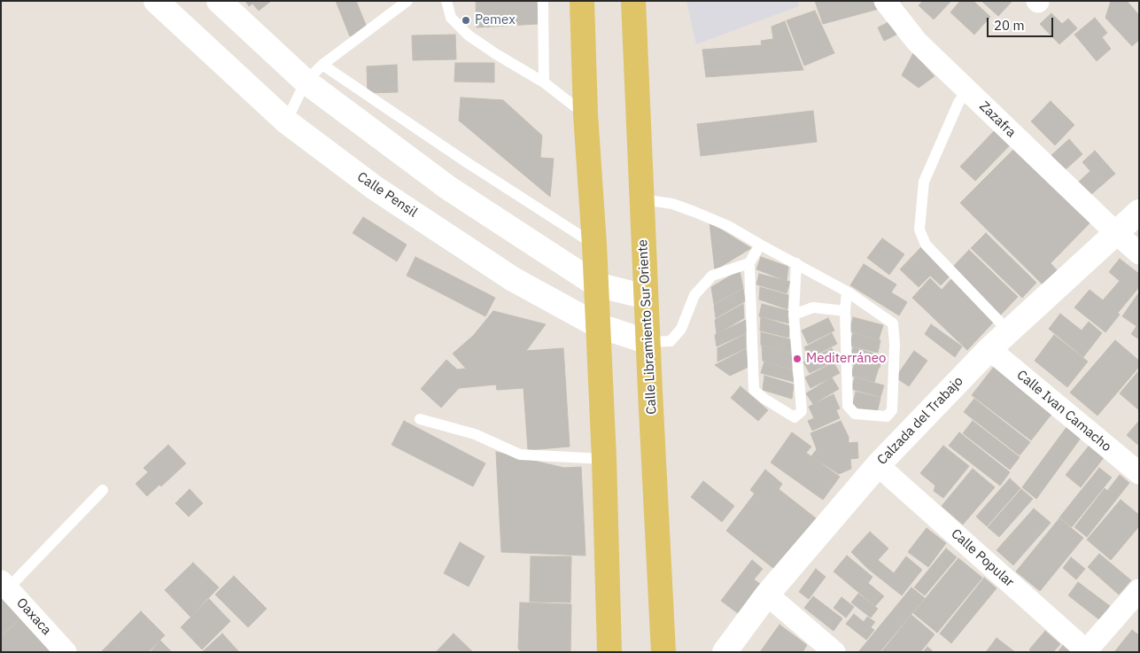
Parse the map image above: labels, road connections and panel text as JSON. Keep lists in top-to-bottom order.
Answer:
{
  "streets": {
    "main road": ["Calle Pensil", "Calle Libramiento Sur Oriente", "Calzada del Trabajo"],
    "street": [
      "Zazafra",
      "Calle Ivan Camacho",
      "Calle Popular",
      "Oaxaca"
    ]
  },
  "crossings": [
    ["Zazafra", "Calzada del Trabajo"],
    ["Calle Pensil", "Calle Libramiento Sur Oriente"],
    ["Calle Ivan Camacho", "Calzada del Trabajo"],
    ["Calzada del Trabajo", "Calle Popular"]
  ],
  "places": ["Pemex", "Mediterráneo"],
  "scale_bar": "20 m"
}
